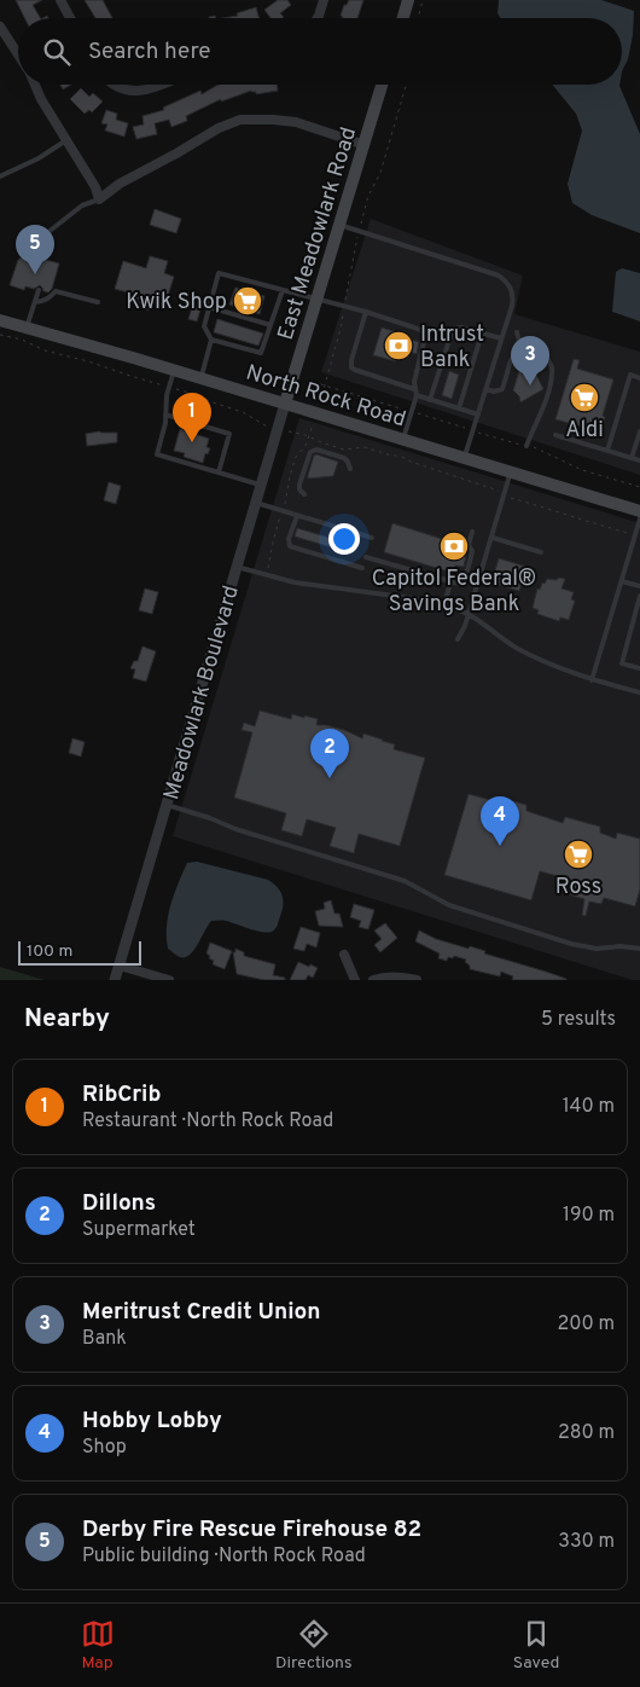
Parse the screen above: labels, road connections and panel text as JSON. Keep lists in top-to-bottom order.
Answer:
{
  "streets": {
    "main road": ["East Meadowlark Road", "North Rock Road"],
    "street": ["Meadowlark Boulevard"]
  },
  "crossings": [
    ["East Meadowlark Road", "North Rock Road"],
    ["East Meadowlark Road", "Meadowlark Boulevard"],
    ["North Rock Road", "Meadowlark Boulevard"]
  ],
  "places": {
    "supermarket": ["Kwik Shop", "Aldi", "Ross"],
    "bank": ["Intrust Bank", "Capitol Federal® Savings Bank"]
  },
  "scale_bar": "100 m",
  "page": {
    "search": "Search here",
    "pins": [
      "5",
      "3",
      "1",
      "2",
      "4"
    ],
    "scale": "100 m",
    "heading": ["Nearby", "5 results"],
    "list": [
      {
        "mark": "1",
        "name": "RibCrib",
        "note": "Restaurant · North Rock Road",
        "value": "140 m"
      },
      {
        "mark": "2",
        "name": "Dillons",
        "note": "Supermarket",
        "value": "190 m"
      },
      {
        "mark": "3",
        "name": "Meritrust Credit Union",
        "note": "Bank",
        "value": "200 m"
      },
      {
        "mark": "4",
        "name": "Hobby Lobby",
        "note": "Shop",
        "value": "280 m"
      },
      {
        "mark": "5",
        "name": "Derby Fire Rescue Firehouse 82",
        "note": "Public building · North Rock Road",
        "value": "330 m"
      }
    ],
    "nav": ["Map", "Directions", "Saved"]
  }
}
